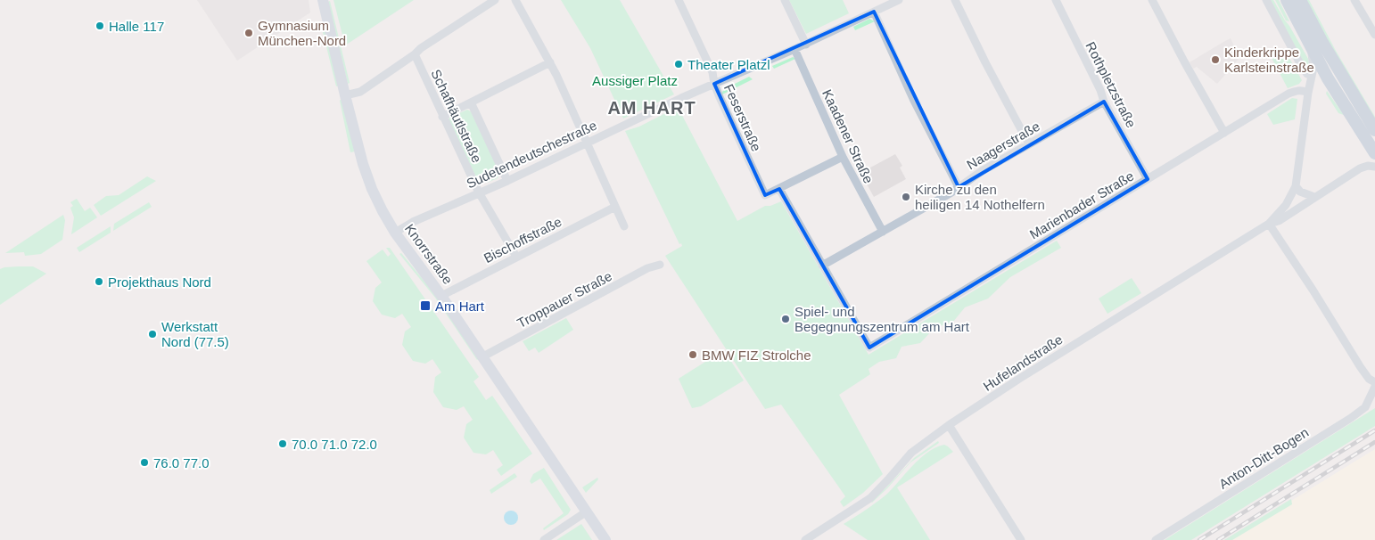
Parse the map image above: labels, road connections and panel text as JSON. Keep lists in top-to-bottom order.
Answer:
{
  "streets": {
    "street": [
      "Rothpletzstraße",
      "Schafhäutlstraße",
      "Feserstraße",
      "Kaadener Straße",
      "Naagerstraße",
      "Sudetendeutschestraße",
      "Marienbader Straße",
      "Bischoffstraße",
      "Knorrstraße",
      "Troppauer Straße",
      "Hufelandstraße",
      "Anton-Ditt-Bogen"
    ]
  },
  "crossings": [
    ["Rothpletzstraße", "Naagerstraße"],
    ["Rothpletzstraße", "Marienbader Straße"],
    ["Schafhäutlstraße", "Sudetendeutschestraße"],
    ["Schafhäutlstraße", "Bischoffstraße"],
    ["Feserstraße", "Sudetendeutschestraße"],
    ["Kaadener Straße", "Naagerstraße"],
    ["Kaadener Straße", "Sudetendeutschestraße"],
    ["Naagerstraße", "Marienbader Straße"],
    ["Sudetendeutschestraße", "Knorrstraße"],
    ["Marienbader Straße", "Hufelandstraße"],
    ["Bischoffstraße", "Knorrstraße"],
    ["Knorrstraße", "Troppauer Straße"]
  ],
  "districts": ["AM HART"],
  "parks": ["Aussiger Platz"],
  "places": {
    "other": [
      "Halle 117",
      "Gymnasium München-Nord",
      "Kinderkrippe Karlsteinstraße",
      "Theater Platzl",
      "Kirche zu den heiligen 14 Nothelfern",
      "Projekthaus Nord",
      "Spiel- und Begegnungszentrum am Hart",
      "Werkstatt Nord (77.5)",
      "BMW FIZ Strolche",
      "70.0 71.0 72.0",
      "76.0 77.0"
    ],
    "transit": ["Am Hart"]
  }
}
